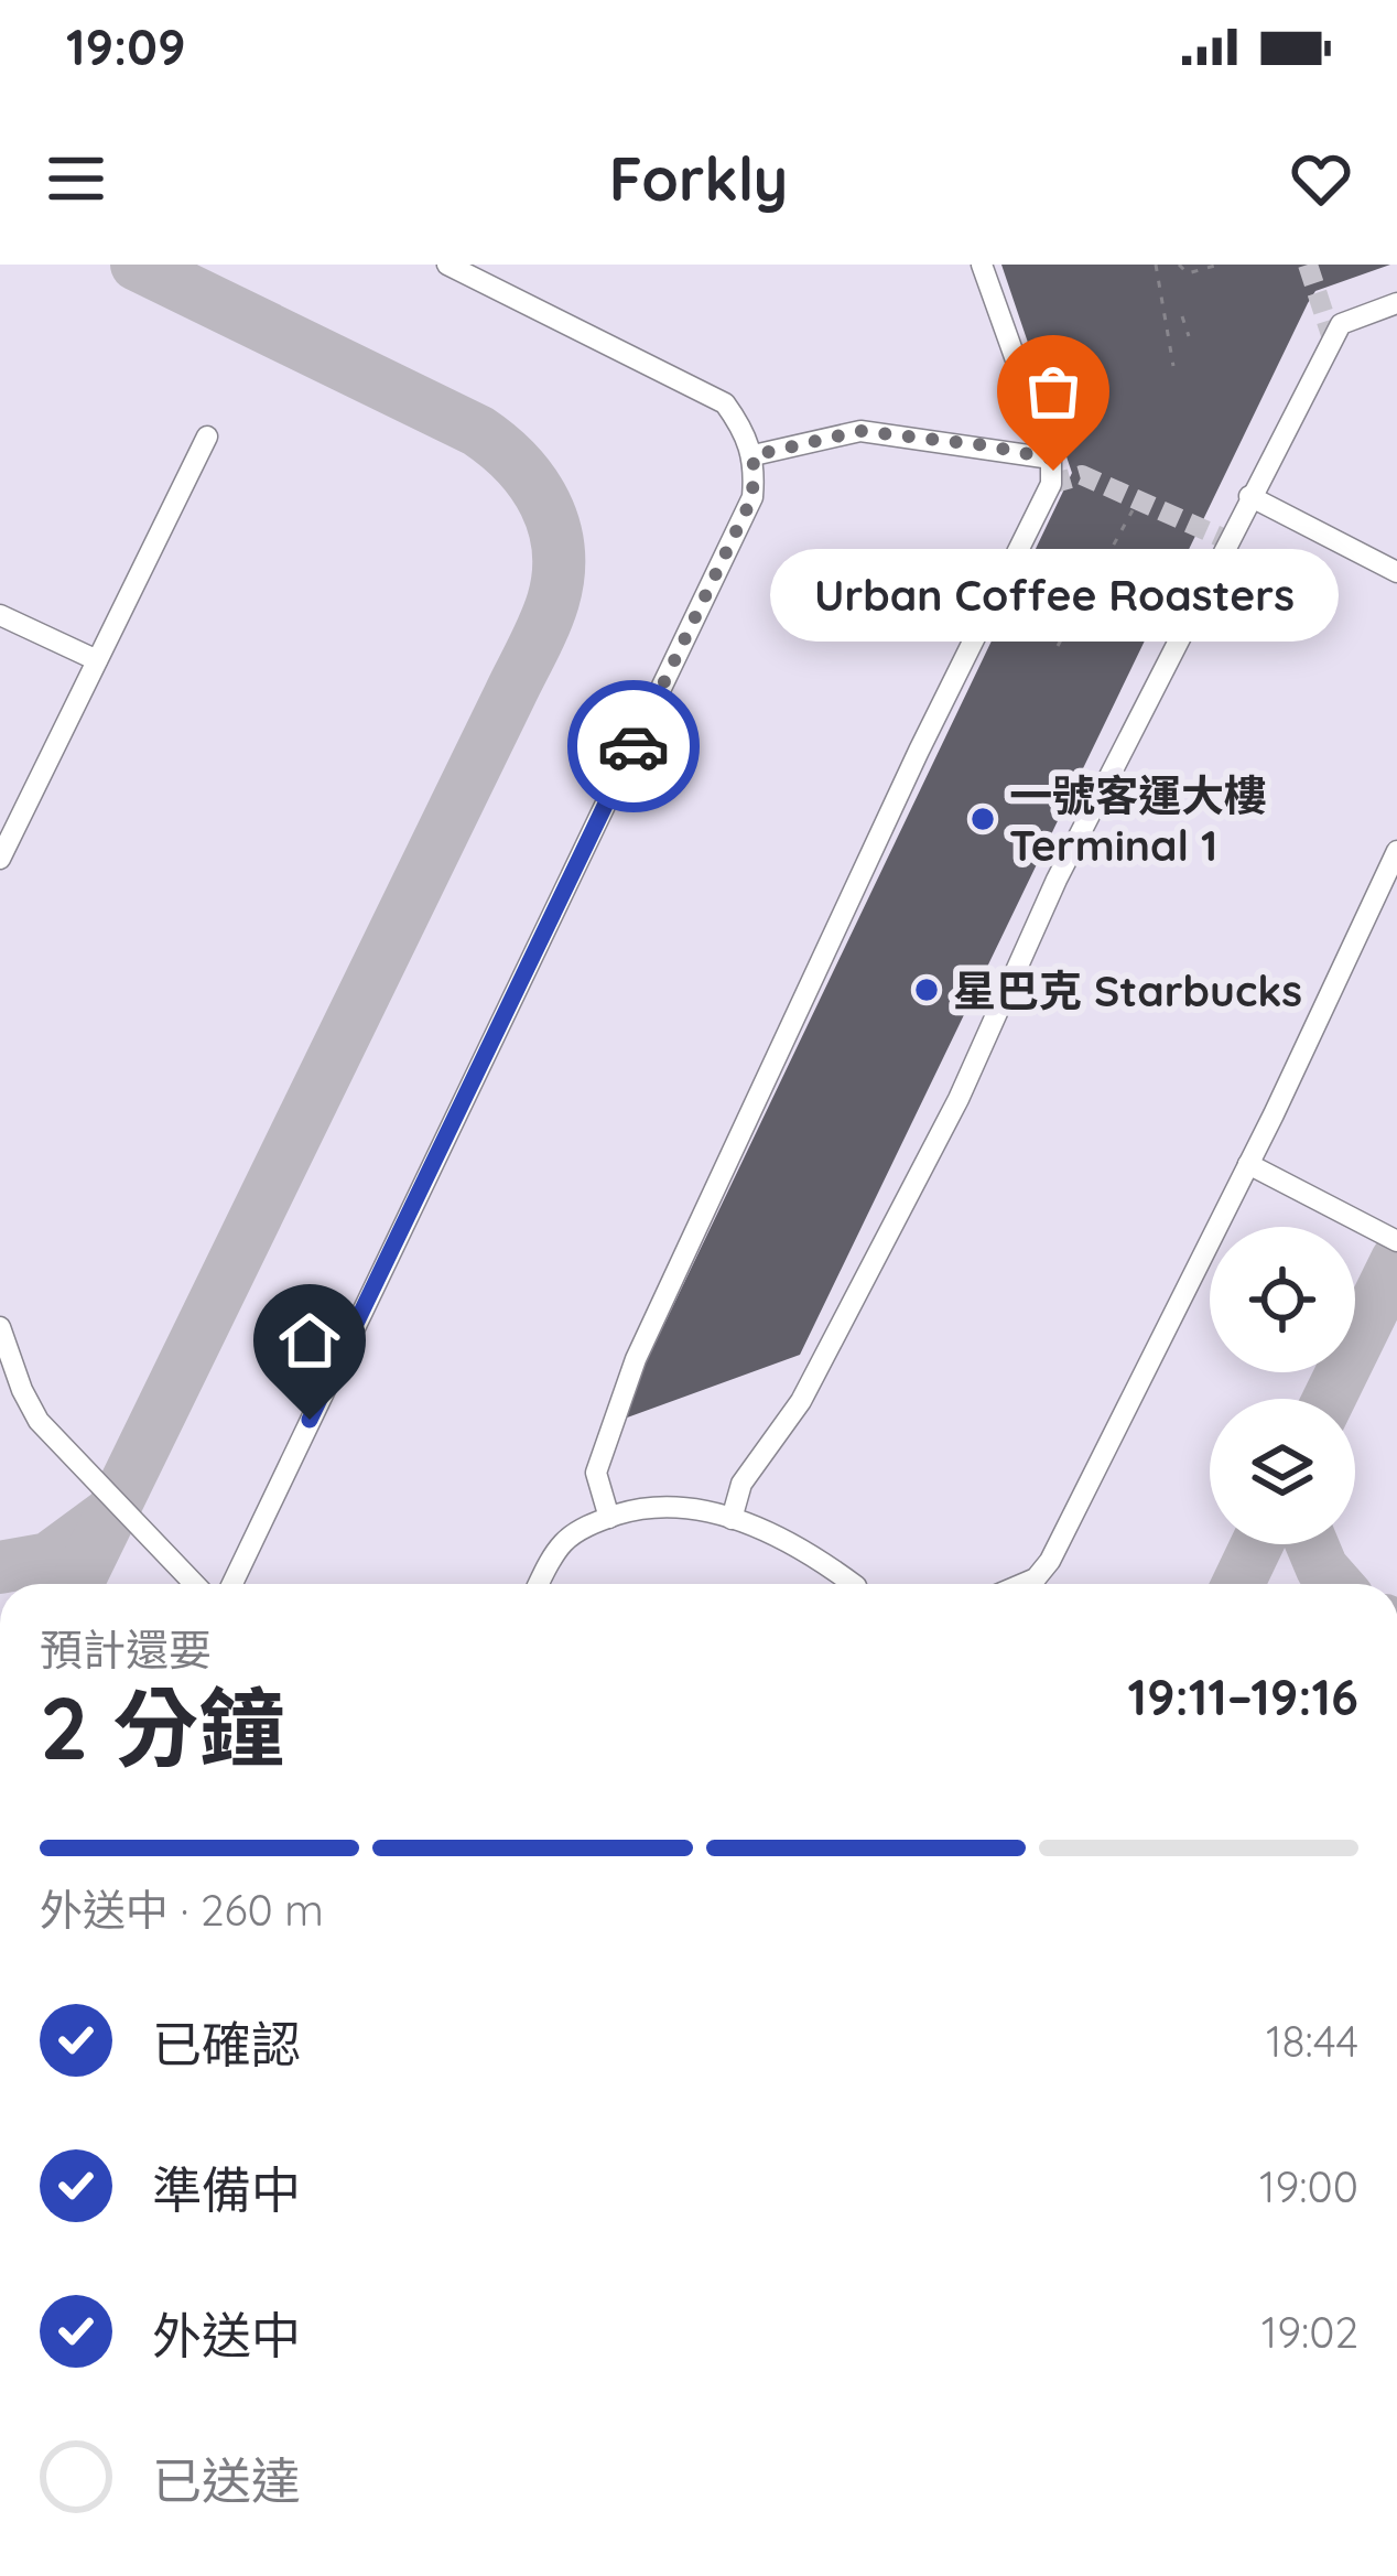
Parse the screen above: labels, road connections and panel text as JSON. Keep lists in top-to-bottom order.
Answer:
{
  "places": ["Urban Coffee Roasters", "一號客運大樓 Terminal 1", "星巴克 Starbucks"],
  "page": {
    "status": "19:09",
    "header": "Forkly",
    "bubble": "Urban Coffee Roasters",
    "heading": ["2 分鐘", "預計還要", "19:11–19:16"],
    "bar": "外送中 · 260 m",
    "list": [
      ["已確認", "18:44"],
      ["準備中", "19:00"],
      ["外送中", "19:02"],
      "已送達"
    ]
  }
}
